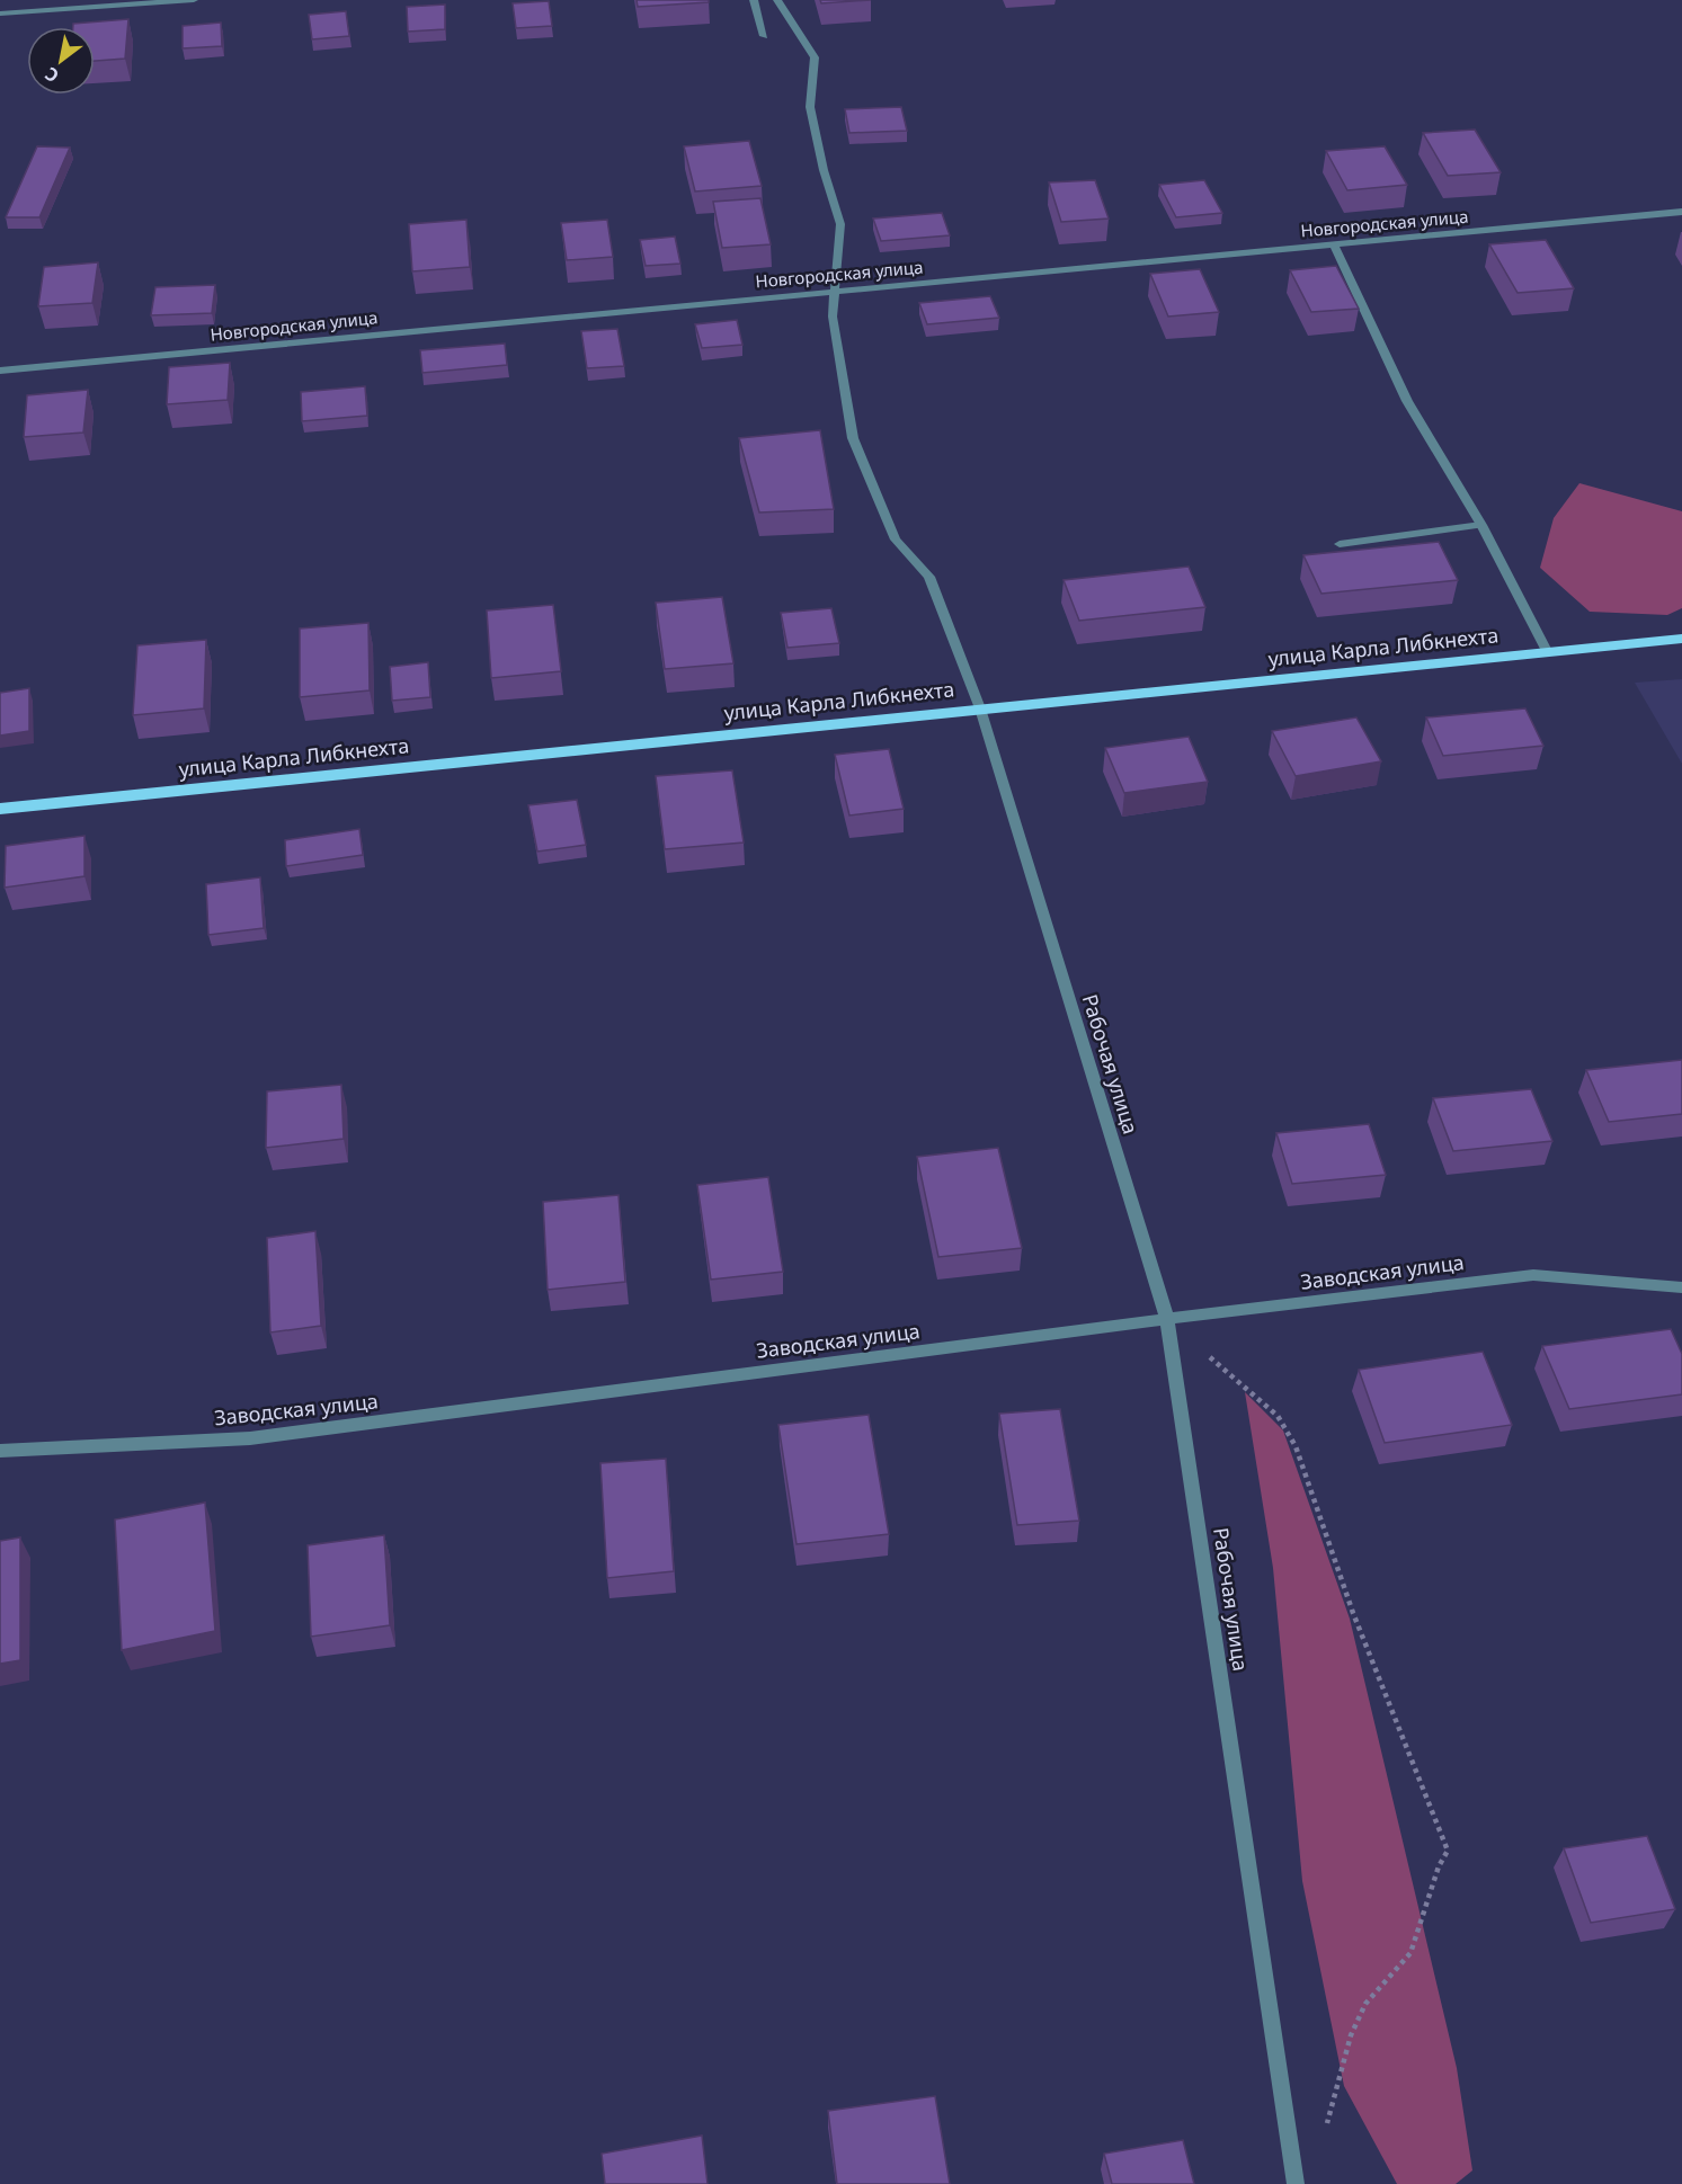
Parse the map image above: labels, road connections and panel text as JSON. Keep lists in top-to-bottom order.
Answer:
{
  "streets": {
    "main road": ["улица Карла Либкнехта"],
    "street": ["Новгородская улица", "Рабочая улица", "Заводская улица"]
  },
  "crossings": [
    ["Новгородская улица", "Рабочая улица"],
    ["улица Карла Либкнехта", "Рабочая улица"],
    ["Рабочая улица", "Заводская улица"]
  ],
  "north": "bottom left"
}
